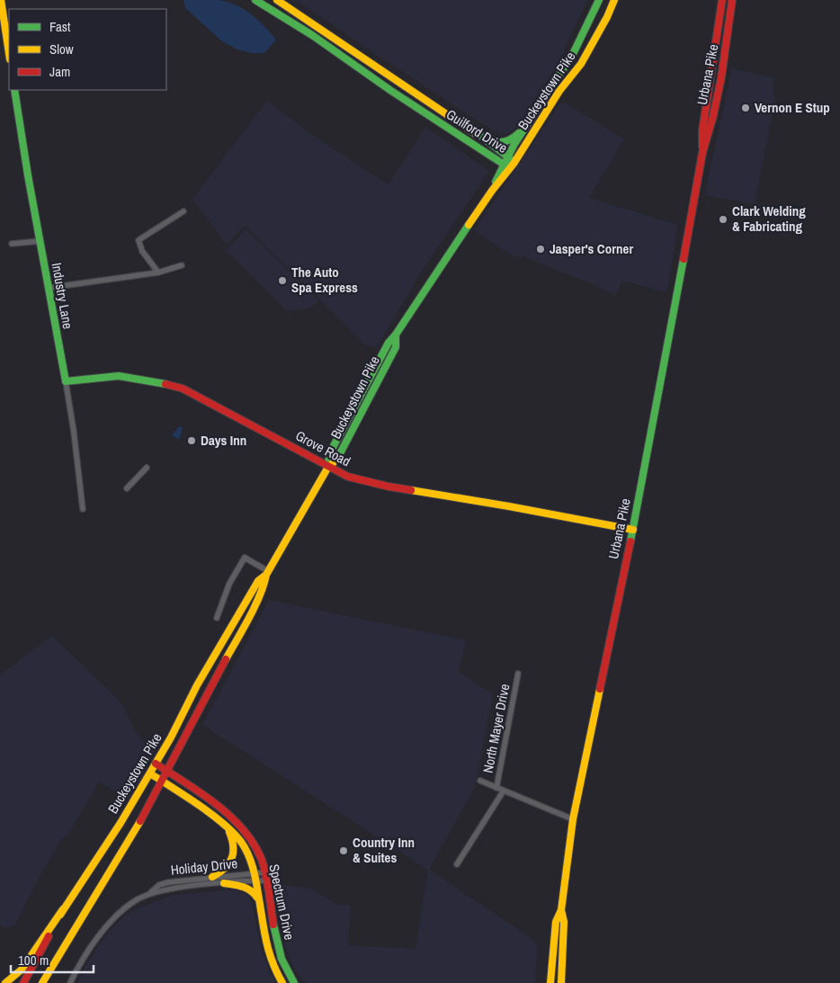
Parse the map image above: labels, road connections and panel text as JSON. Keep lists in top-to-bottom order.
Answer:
{
  "streets": {
    "main road": [
      "Urbana Pike",
      "Buckeystown Pike",
      "Guilford Drive",
      "Industry Lane",
      "Grove Road",
      "Spectrum Drive"
    ],
    "street": ["North Mayer Drive", "Holiday Drive"]
  },
  "crossings": [
    ["Urbana Pike", "Grove Road"],
    ["Buckeystown Pike", "Guilford Drive"],
    ["Buckeystown Pike", "Grove Road"],
    ["Buckeystown Pike", "Spectrum Drive"],
    ["Industry Lane", "Grove Road"],
    ["Holiday Drive", "Spectrum Drive"]
  ],
  "places": [
    "Vernon E Stup",
    "Clark Welding & Fabricating",
    "Jasper's Corner",
    "The Auto Spa Express",
    "Days Inn",
    "Country Inn & Suites"
  ],
  "legend": ["Fast", "Slow", "Jam"],
  "scale_bar": "100 m"
}
